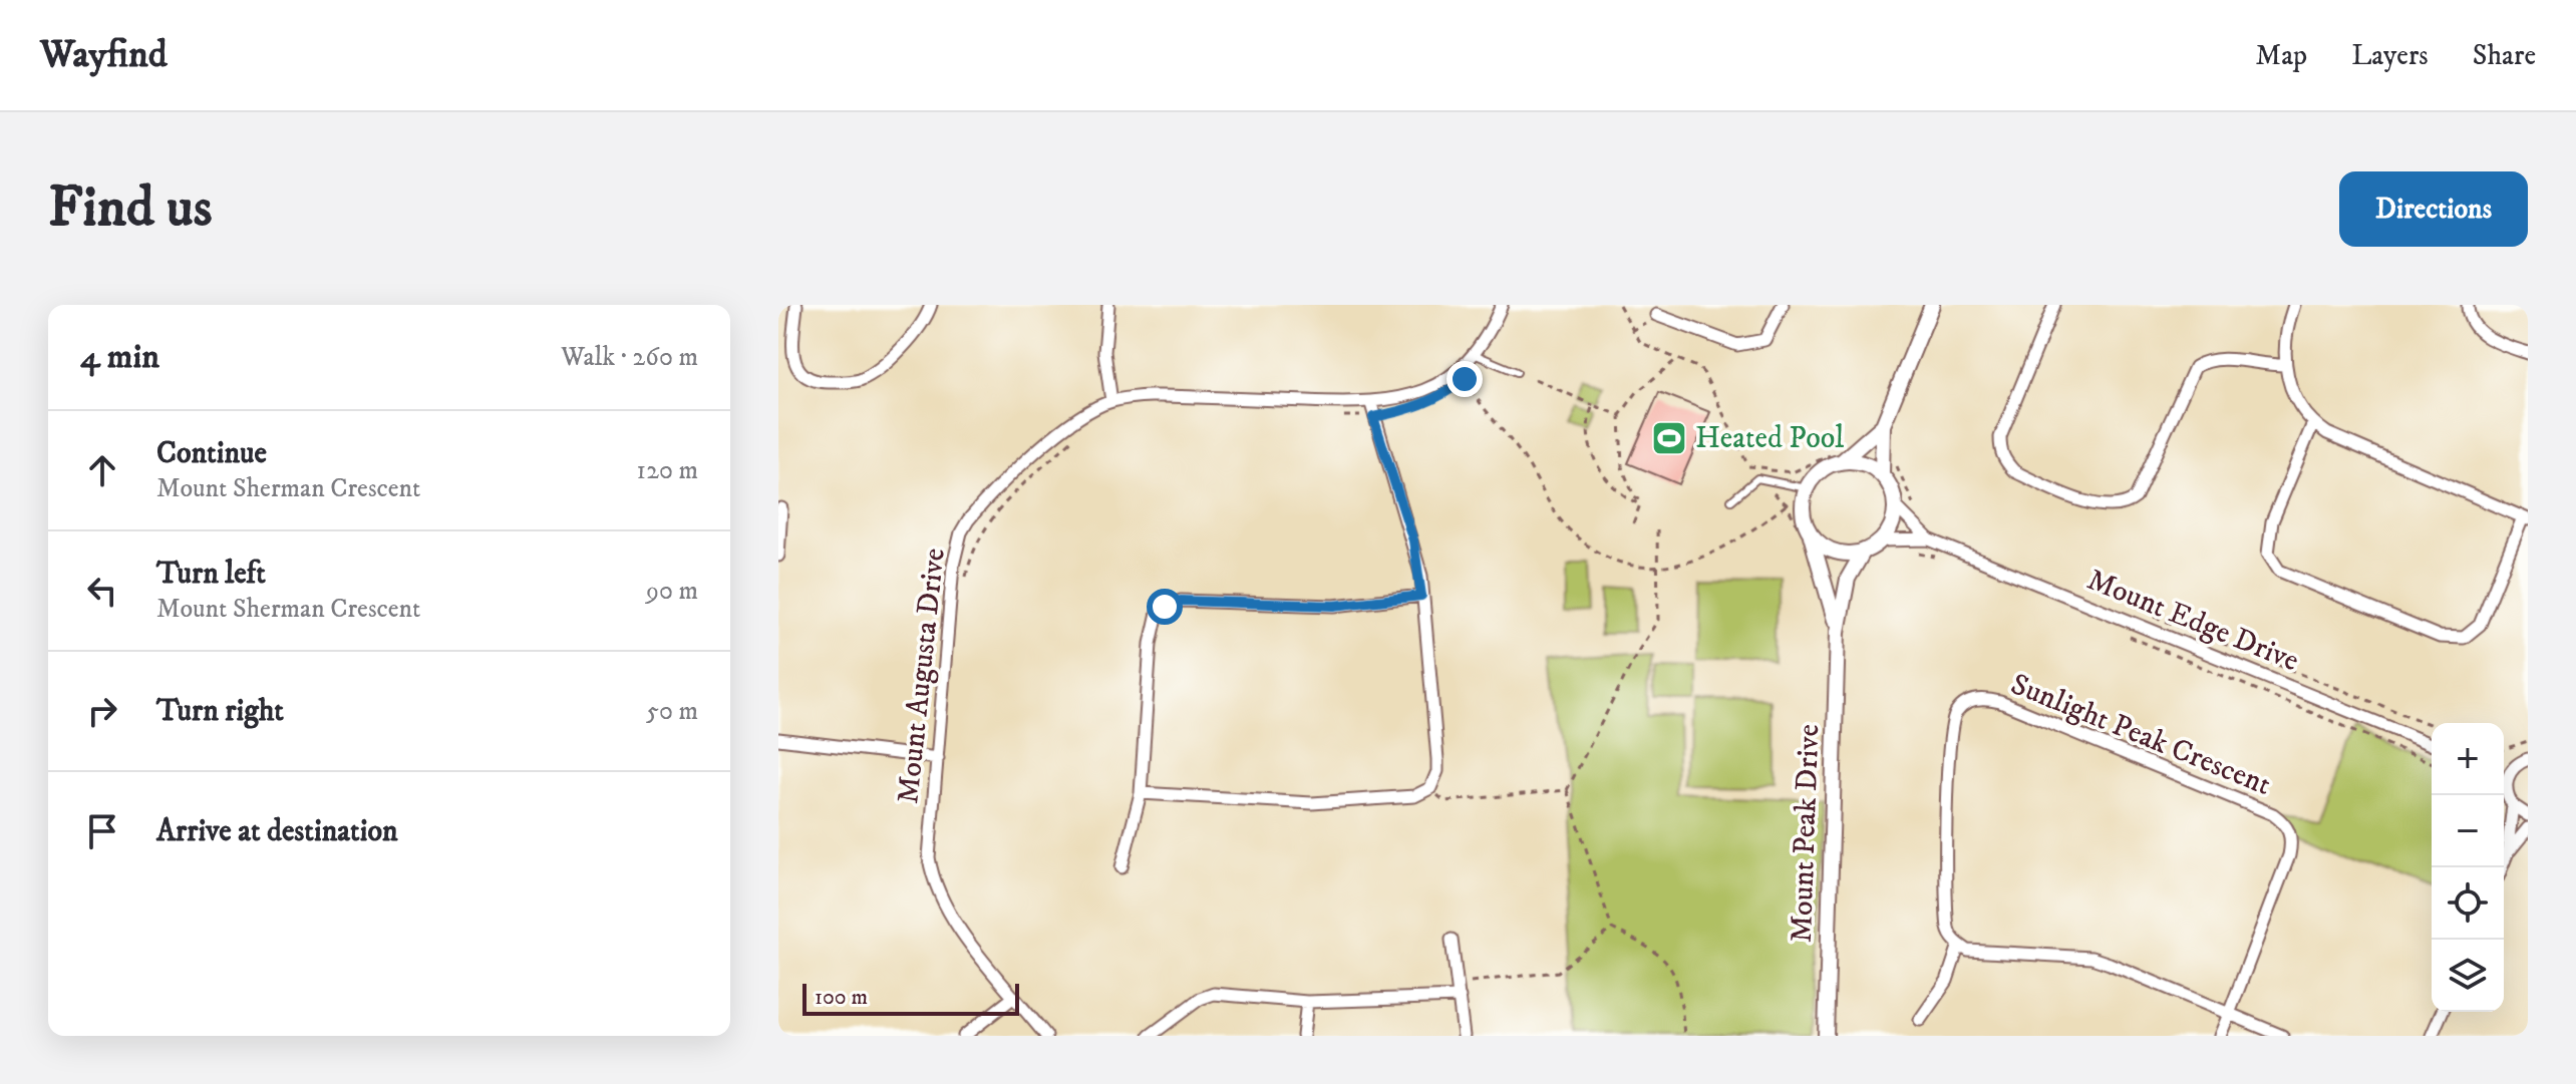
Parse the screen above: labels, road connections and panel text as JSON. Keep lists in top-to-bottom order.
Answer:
{
  "streets": {
    "street": [
      "Mount Edge Drive",
      "Mount Augusta Drive",
      "Sunlight Peak Crescent",
      "Mount Peak Drive"
    ]
  },
  "crossings": [
    ["Mount Edge Drive", "Mount Peak Drive"]
  ],
  "places": {
    "sports": ["Heated Pool"]
  },
  "scale_bar": "100 m",
  "page": {
    "header": "Wayfind",
    "nav": ["Map", "Layers", "Share"],
    "buttons": "Directions",
    "title": "Find us",
    "heading": ["4 min", "Walk · 260 m"],
    "list": [
      ["Continue", "Mount Sherman Crescent", "120 m"],
      ["Turn left", "Mount Sherman Crescent", "90 m"],
      ["Turn right", "50 m"],
      "Arrive at destination"
    ],
    "map_buttons": ["+", "−"],
    "scale": "100 m"
  }
}
